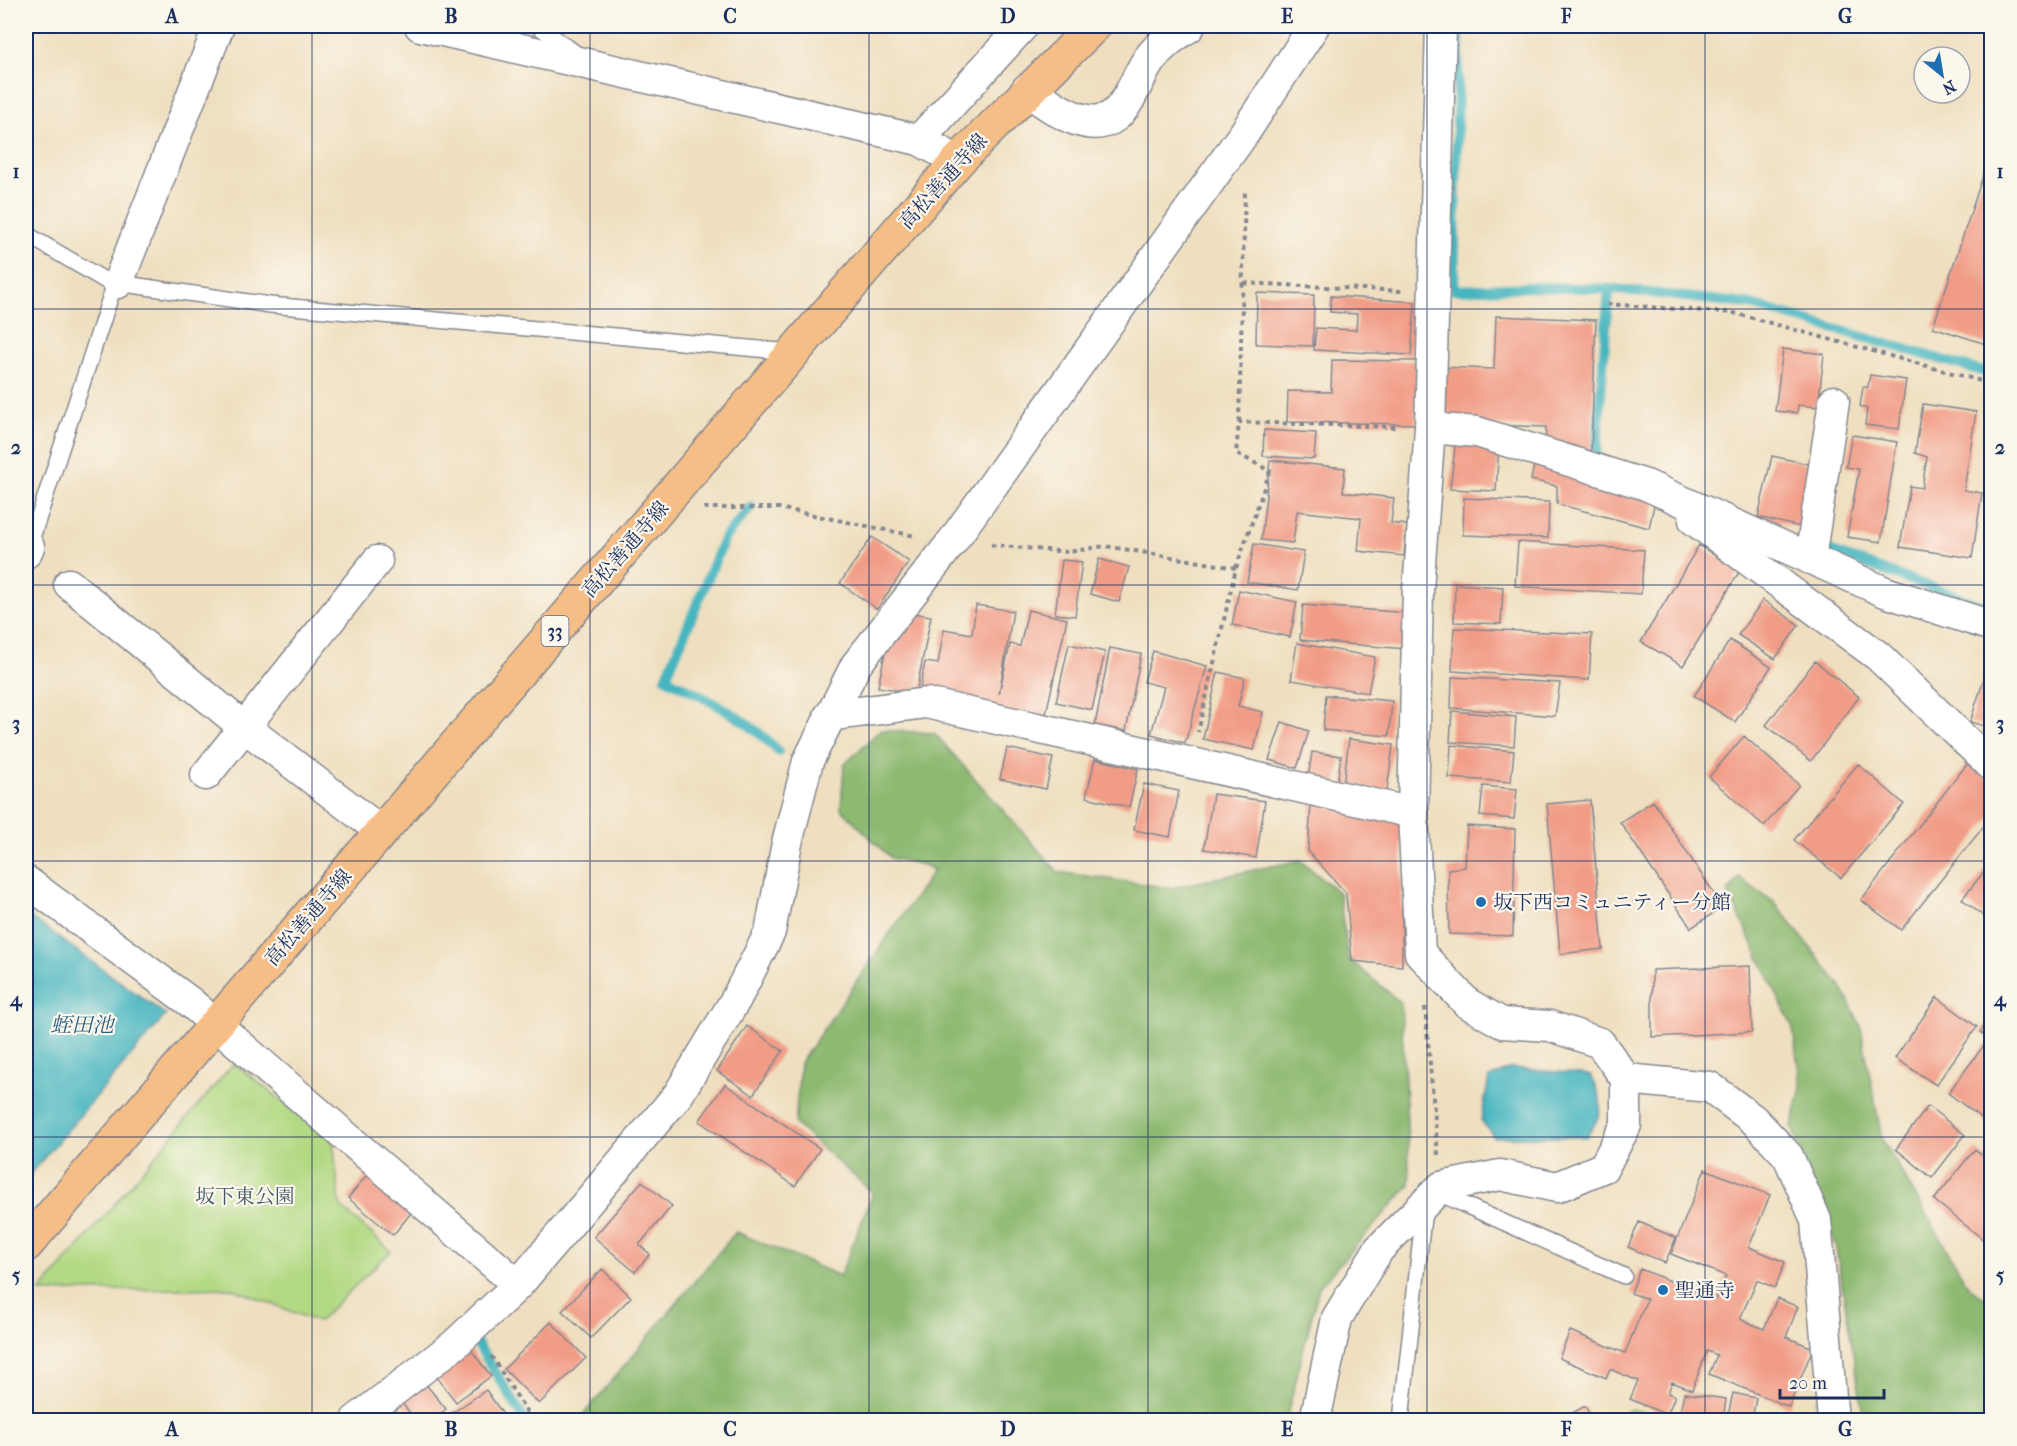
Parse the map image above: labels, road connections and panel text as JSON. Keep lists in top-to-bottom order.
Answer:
{
  "streets": {
    "main road": ["高松善通寺線", "33"]
  },
  "water": ["蛭田池"],
  "parks": ["坂下東公園"],
  "places": ["坂下西コミュニティー分館", "聖通寺"],
  "scale_bar": "20 m",
  "north": "bottom right",
  "grid": {
    "columns": [
      "A",
      "B",
      "C",
      "D",
      "E",
      "F",
      "G"
    ],
    "rows": [
      "1",
      "2",
      "3",
      "4",
      "5"
    ]
  }
}
